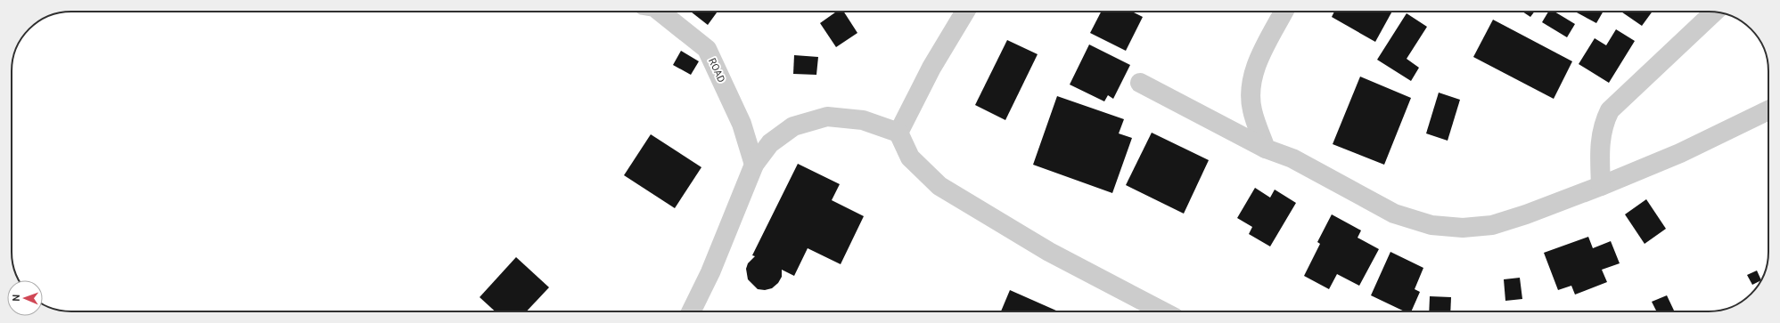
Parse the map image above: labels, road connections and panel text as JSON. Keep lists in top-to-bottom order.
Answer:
{
  "streets": {
    "street": ["ROAD"]
  },
  "north": "left"
}
